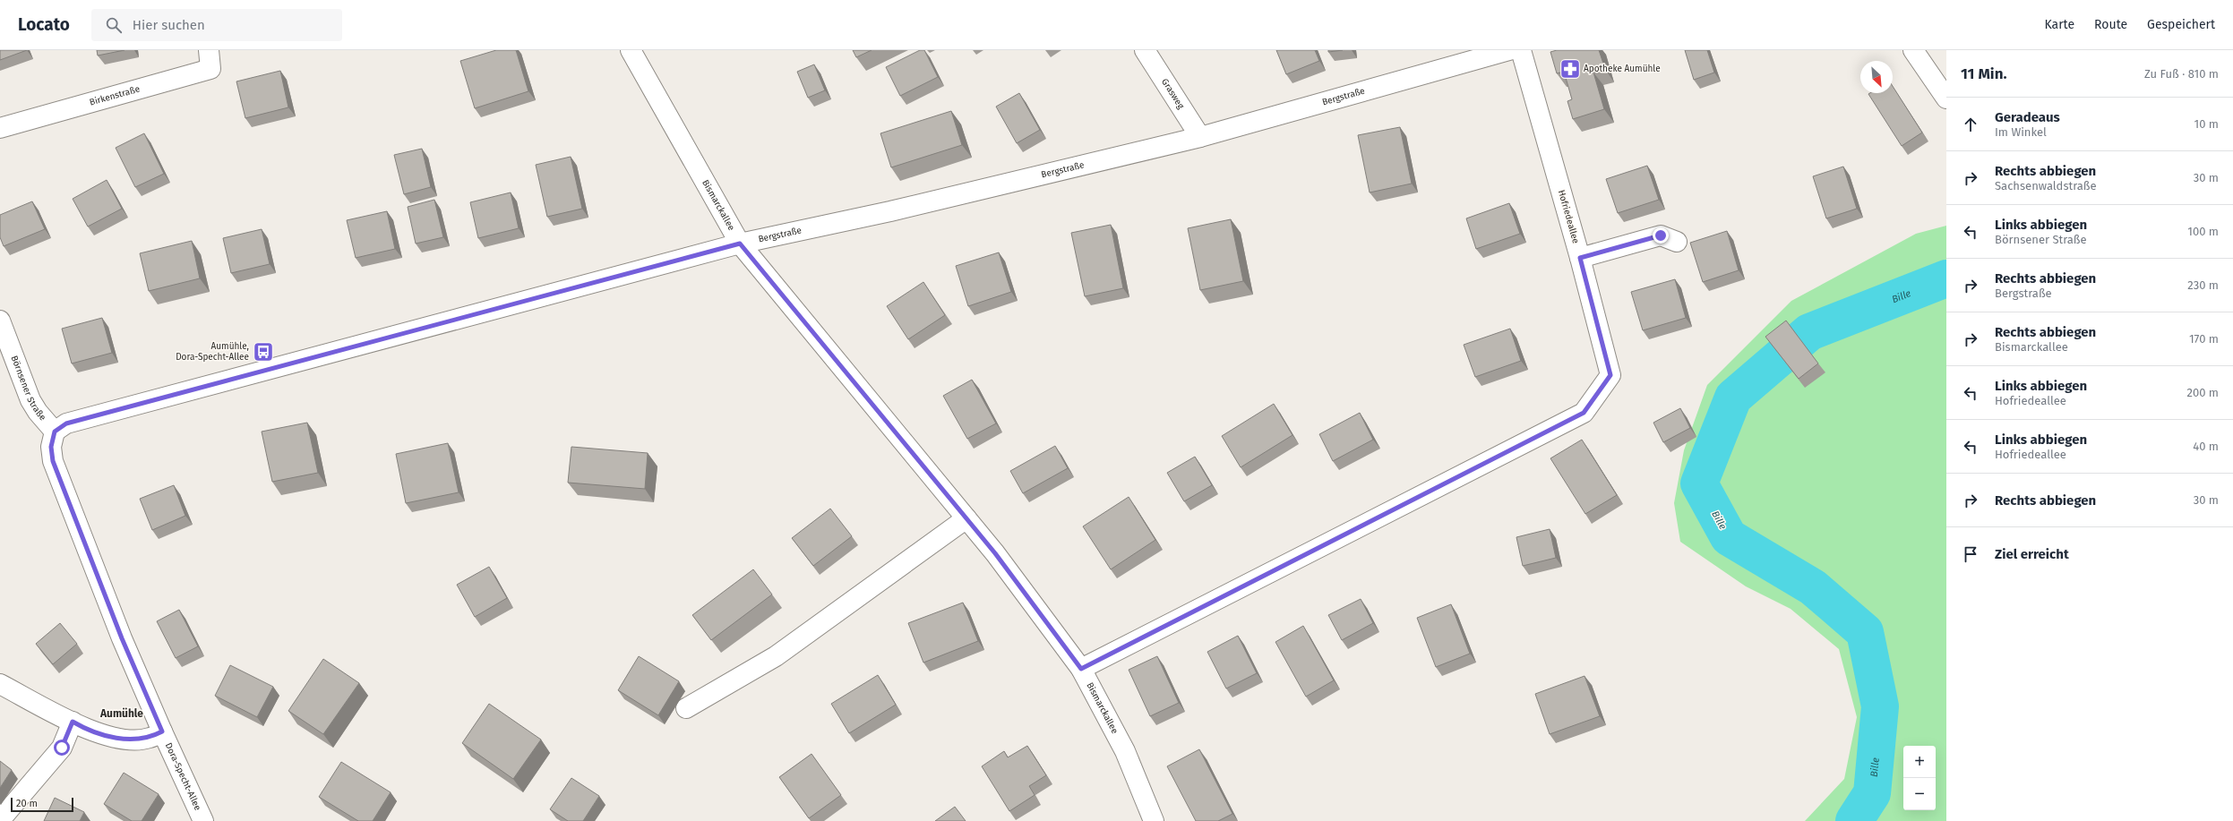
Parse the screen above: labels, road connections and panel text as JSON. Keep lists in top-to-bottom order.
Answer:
{
  "streets": {
    "street": [
      "Grasweg",
      "Birkenstraße",
      "Bergstraße",
      "Bismarckallee",
      "Hofriedeallee",
      "Börnsener Straße",
      "Dora-Specht-Allee"
    ]
  },
  "crossings": [
    ["Grasweg", "Bergstraße"],
    ["Bergstraße", "Bismarckallee"],
    ["Bergstraße", "Börnsener Straße"],
    ["Bismarckallee", "Hofriedeallee"]
  ],
  "districts": ["Aumühle"],
  "water": ["Bille"],
  "places": {
    "pharmacy": ["Apotheke Aumühle"],
    "bus stop": ["Aumühle, Dora-Specht-Allee"]
  },
  "scale_bar": "20 m",
  "north": "bottom right",
  "page": {
    "header": "Locato",
    "search": "Hier suchen",
    "nav": ["Karte", "Route", "Gespeichert"],
    "heading": ["11 Min.", "Zu Fuß · 810 m"],
    "list": [
      ["Geradeaus", "Im Winkel", "10 m"],
      ["Rechts abbiegen", "Sachsenwaldstraße", "30 m"],
      ["Links abbiegen", "Börnsener Straße", "100 m"],
      ["Rechts abbiegen", "Bergstraße", "230 m"],
      ["Rechts abbiegen", "Bismarckallee", "170 m"],
      ["Links abbiegen", "Hofriedeallee", "200 m"],
      ["Links abbiegen", "Hofriedeallee", "40 m"],
      ["Rechts abbiegen", "30 m"],
      "Ziel erreicht"
    ],
    "map_buttons": ["+", "−"],
    "scale": "20 m"
  }
}
